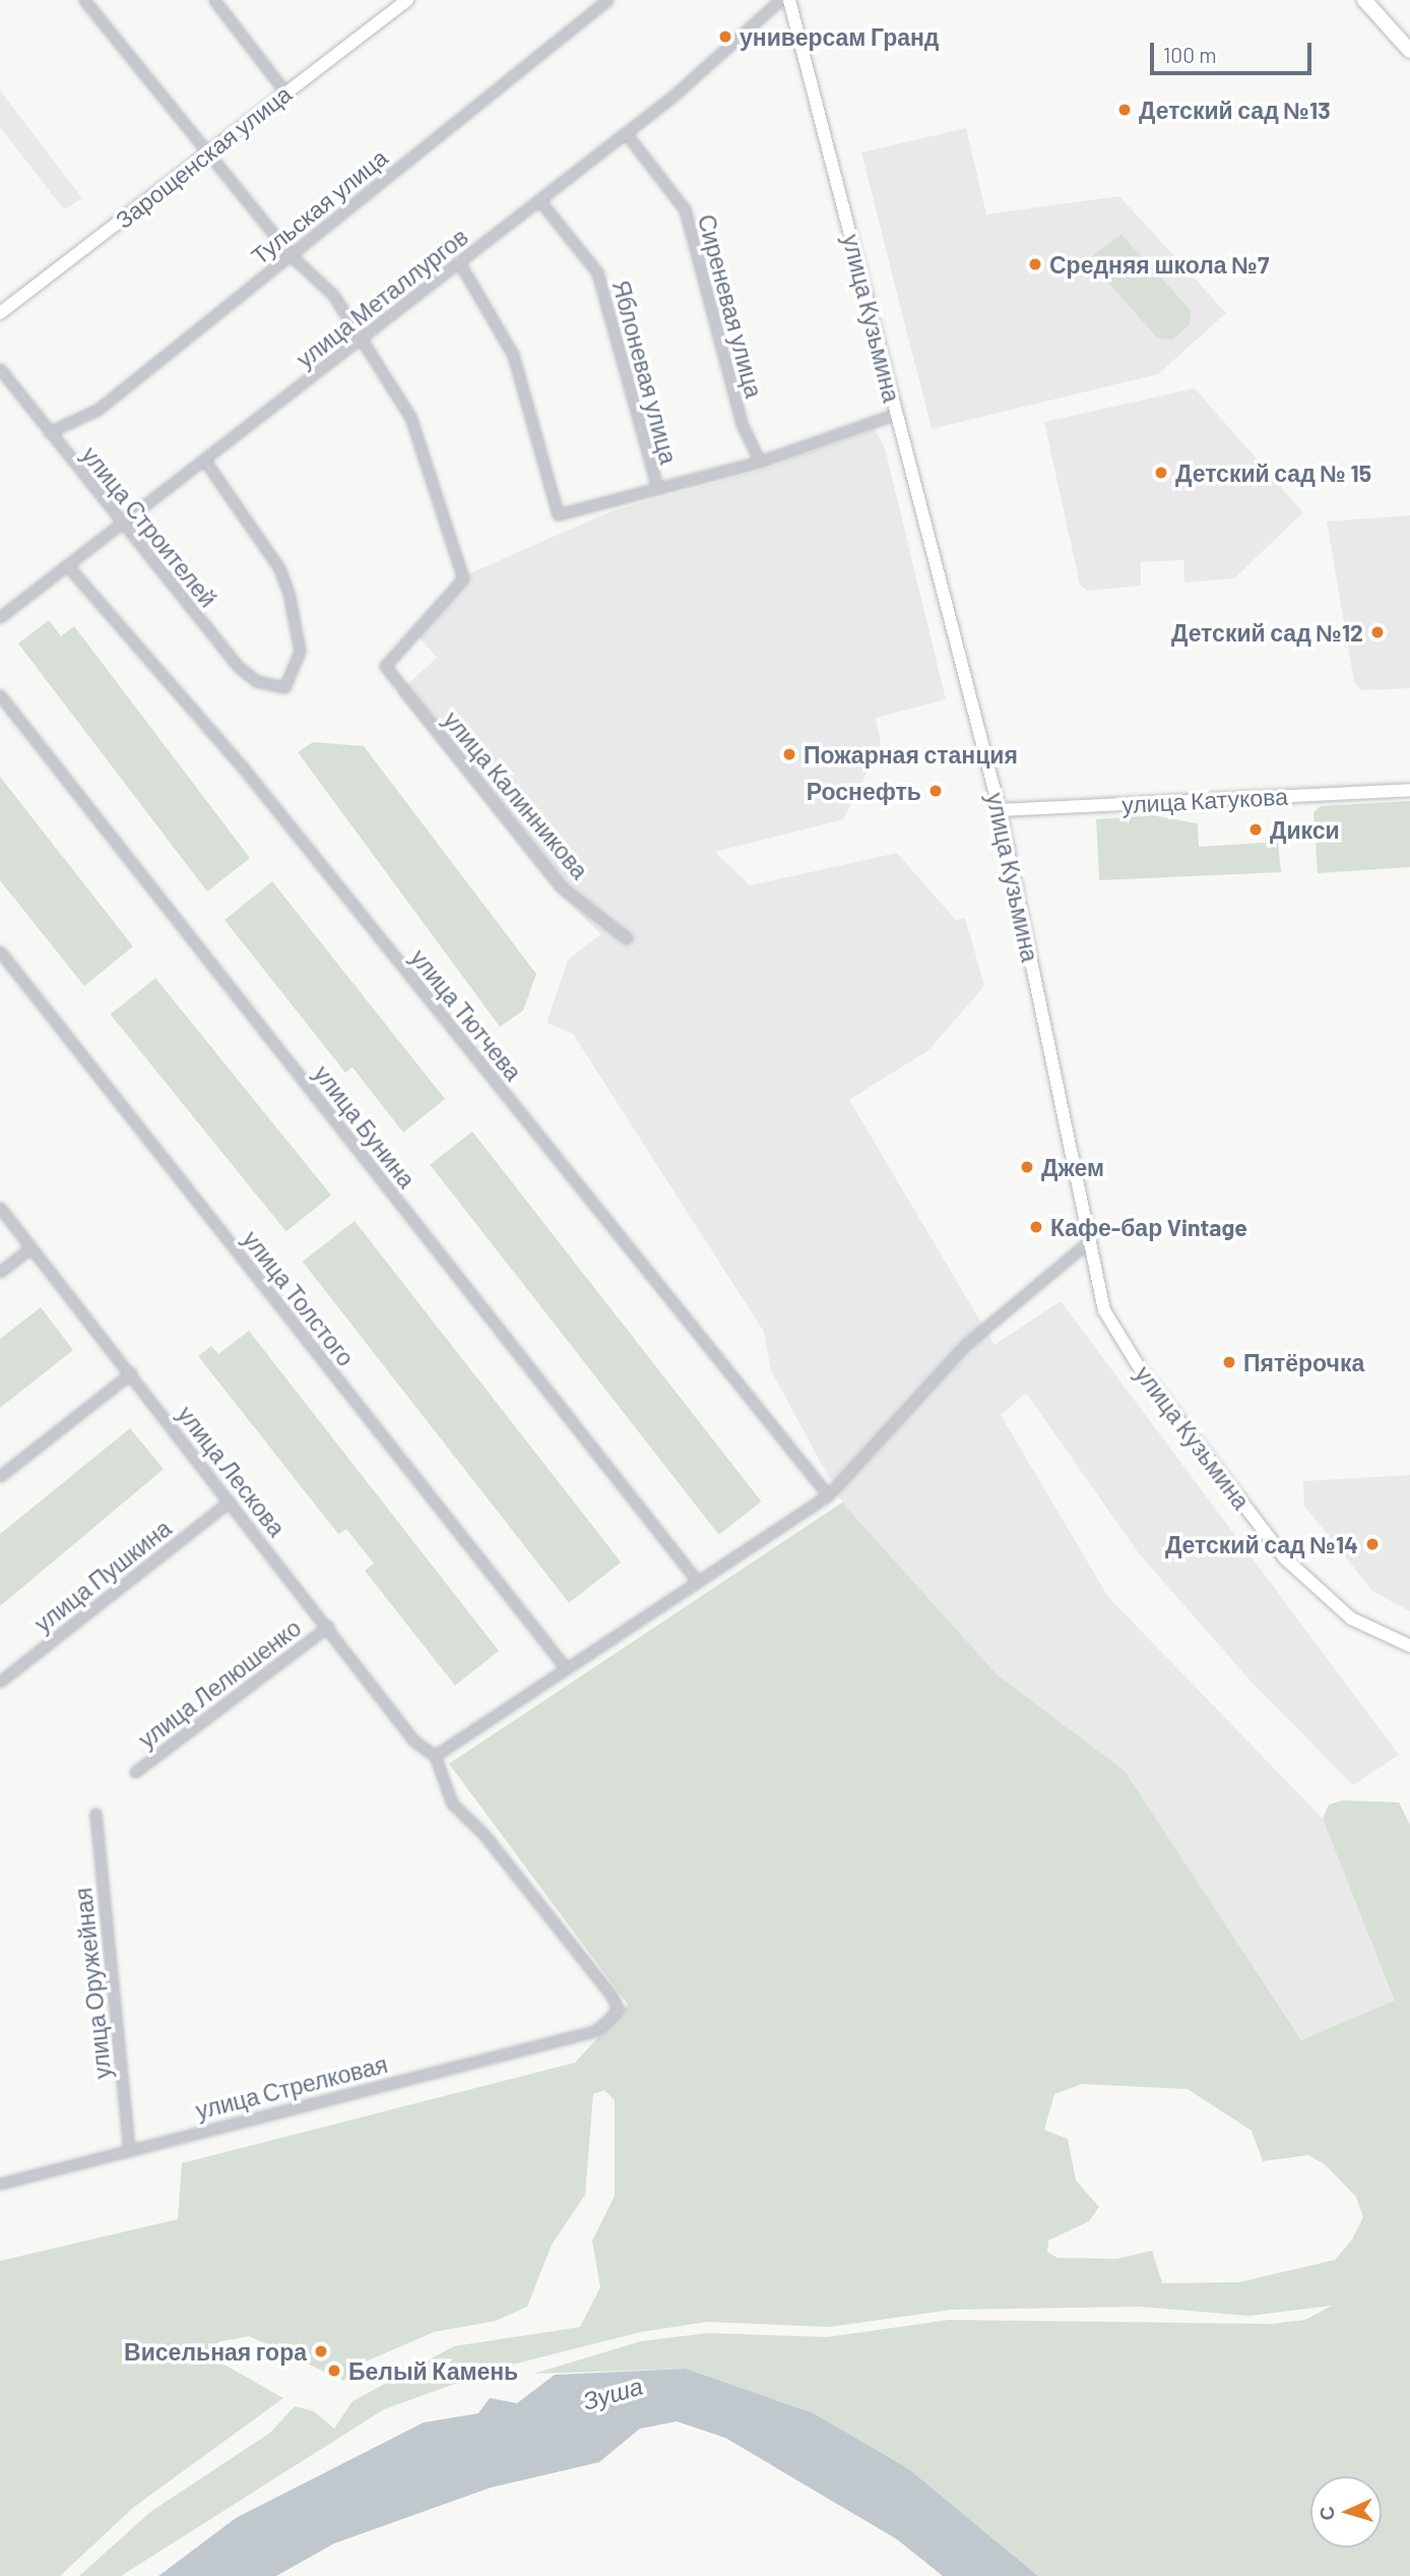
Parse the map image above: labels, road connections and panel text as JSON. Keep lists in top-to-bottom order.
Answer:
{
  "streets": {
    "main road": ["Зарощенская улица", "улица Кузьмина", "улица Катукова"],
    "street": [
      "Тульская улица",
      "улица Металлургов",
      "Сиреневая улица",
      "Яблоневая улица",
      "улица Строителей",
      "улица Калинникова",
      "улица Тютчева",
      "улица Бунина",
      "улица Толстого",
      "улица Лескова",
      "улица Пушкина",
      "улица Лелюшенко",
      "улица Оружейная",
      "улица Стрелковая"
    ]
  },
  "crossings": [
    ["Тульская улица", "улица Строителей"],
    ["улица Металлургов", "Сиреневая улица"],
    ["улица Металлургов", "Яблоневая улица"],
    ["улица Металлургов", "улица Строителей"],
    ["улица Металлургов", "улица Калинникова"],
    ["улица Металлургов", "улица Тютчева"],
    ["улица Кузьмина", "улица Катукова"],
    ["улица Лескова", "улица Пушкина"],
    ["улица Лескова", "улица Лелюшенко"],
    ["улица Лескова", "улица Стрелковая"],
    ["улица Оружейная", "улица Стрелковая"]
  ],
  "water": ["Зуша"],
  "places": [
    "универсам Гранд",
    "Детский сад №13",
    "Средняя школа №7",
    "Детский сад № 15",
    "Детский сад №12",
    "Пожарная станция",
    "Роснефть",
    "Дикси",
    "Джем",
    "Кафе-бар Vintage",
    "Пятёрочка",
    "Детский сад №14",
    "Висельная гора",
    "Белый Камень"
  ],
  "scale_bar": "100 m",
  "north": "left"
}
